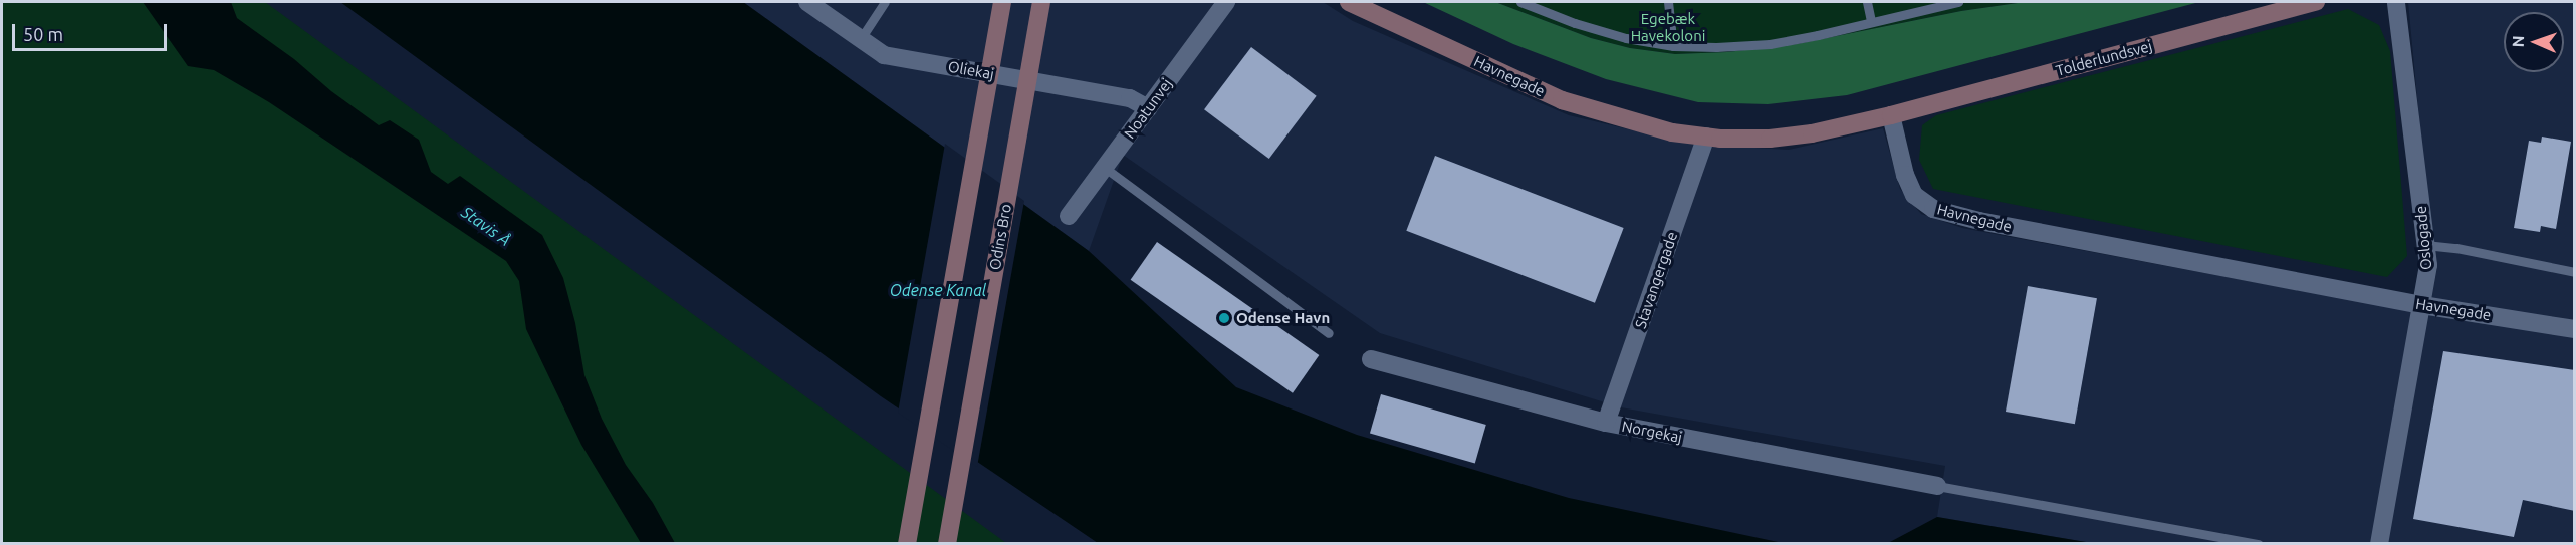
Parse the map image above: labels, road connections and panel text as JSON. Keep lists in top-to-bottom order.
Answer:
{
  "streets": {
    "main road": ["Tolderlundsvej", "Havnegade", "Odins Bro"],
    "street": [
      "Oliekaj",
      "Noatunvej",
      "Oslogade",
      "Stavangergade",
      "Norgekaj"
    ]
  },
  "crossings": [
    ["Tolderlundsvej", "Havnegade"],
    ["Oliekaj", "Noatunvej"],
    ["Havnegade", "Oslogade"],
    ["Havnegade", "Stavangergade"],
    ["Stavangergade", "Norgekaj"]
  ],
  "water": ["Stavis Å", "Odense Kanal"],
  "parks": ["Egebæk Havekoloni"],
  "places": ["Odense Havn"],
  "scale_bar": "50 m",
  "north": "left"
}
